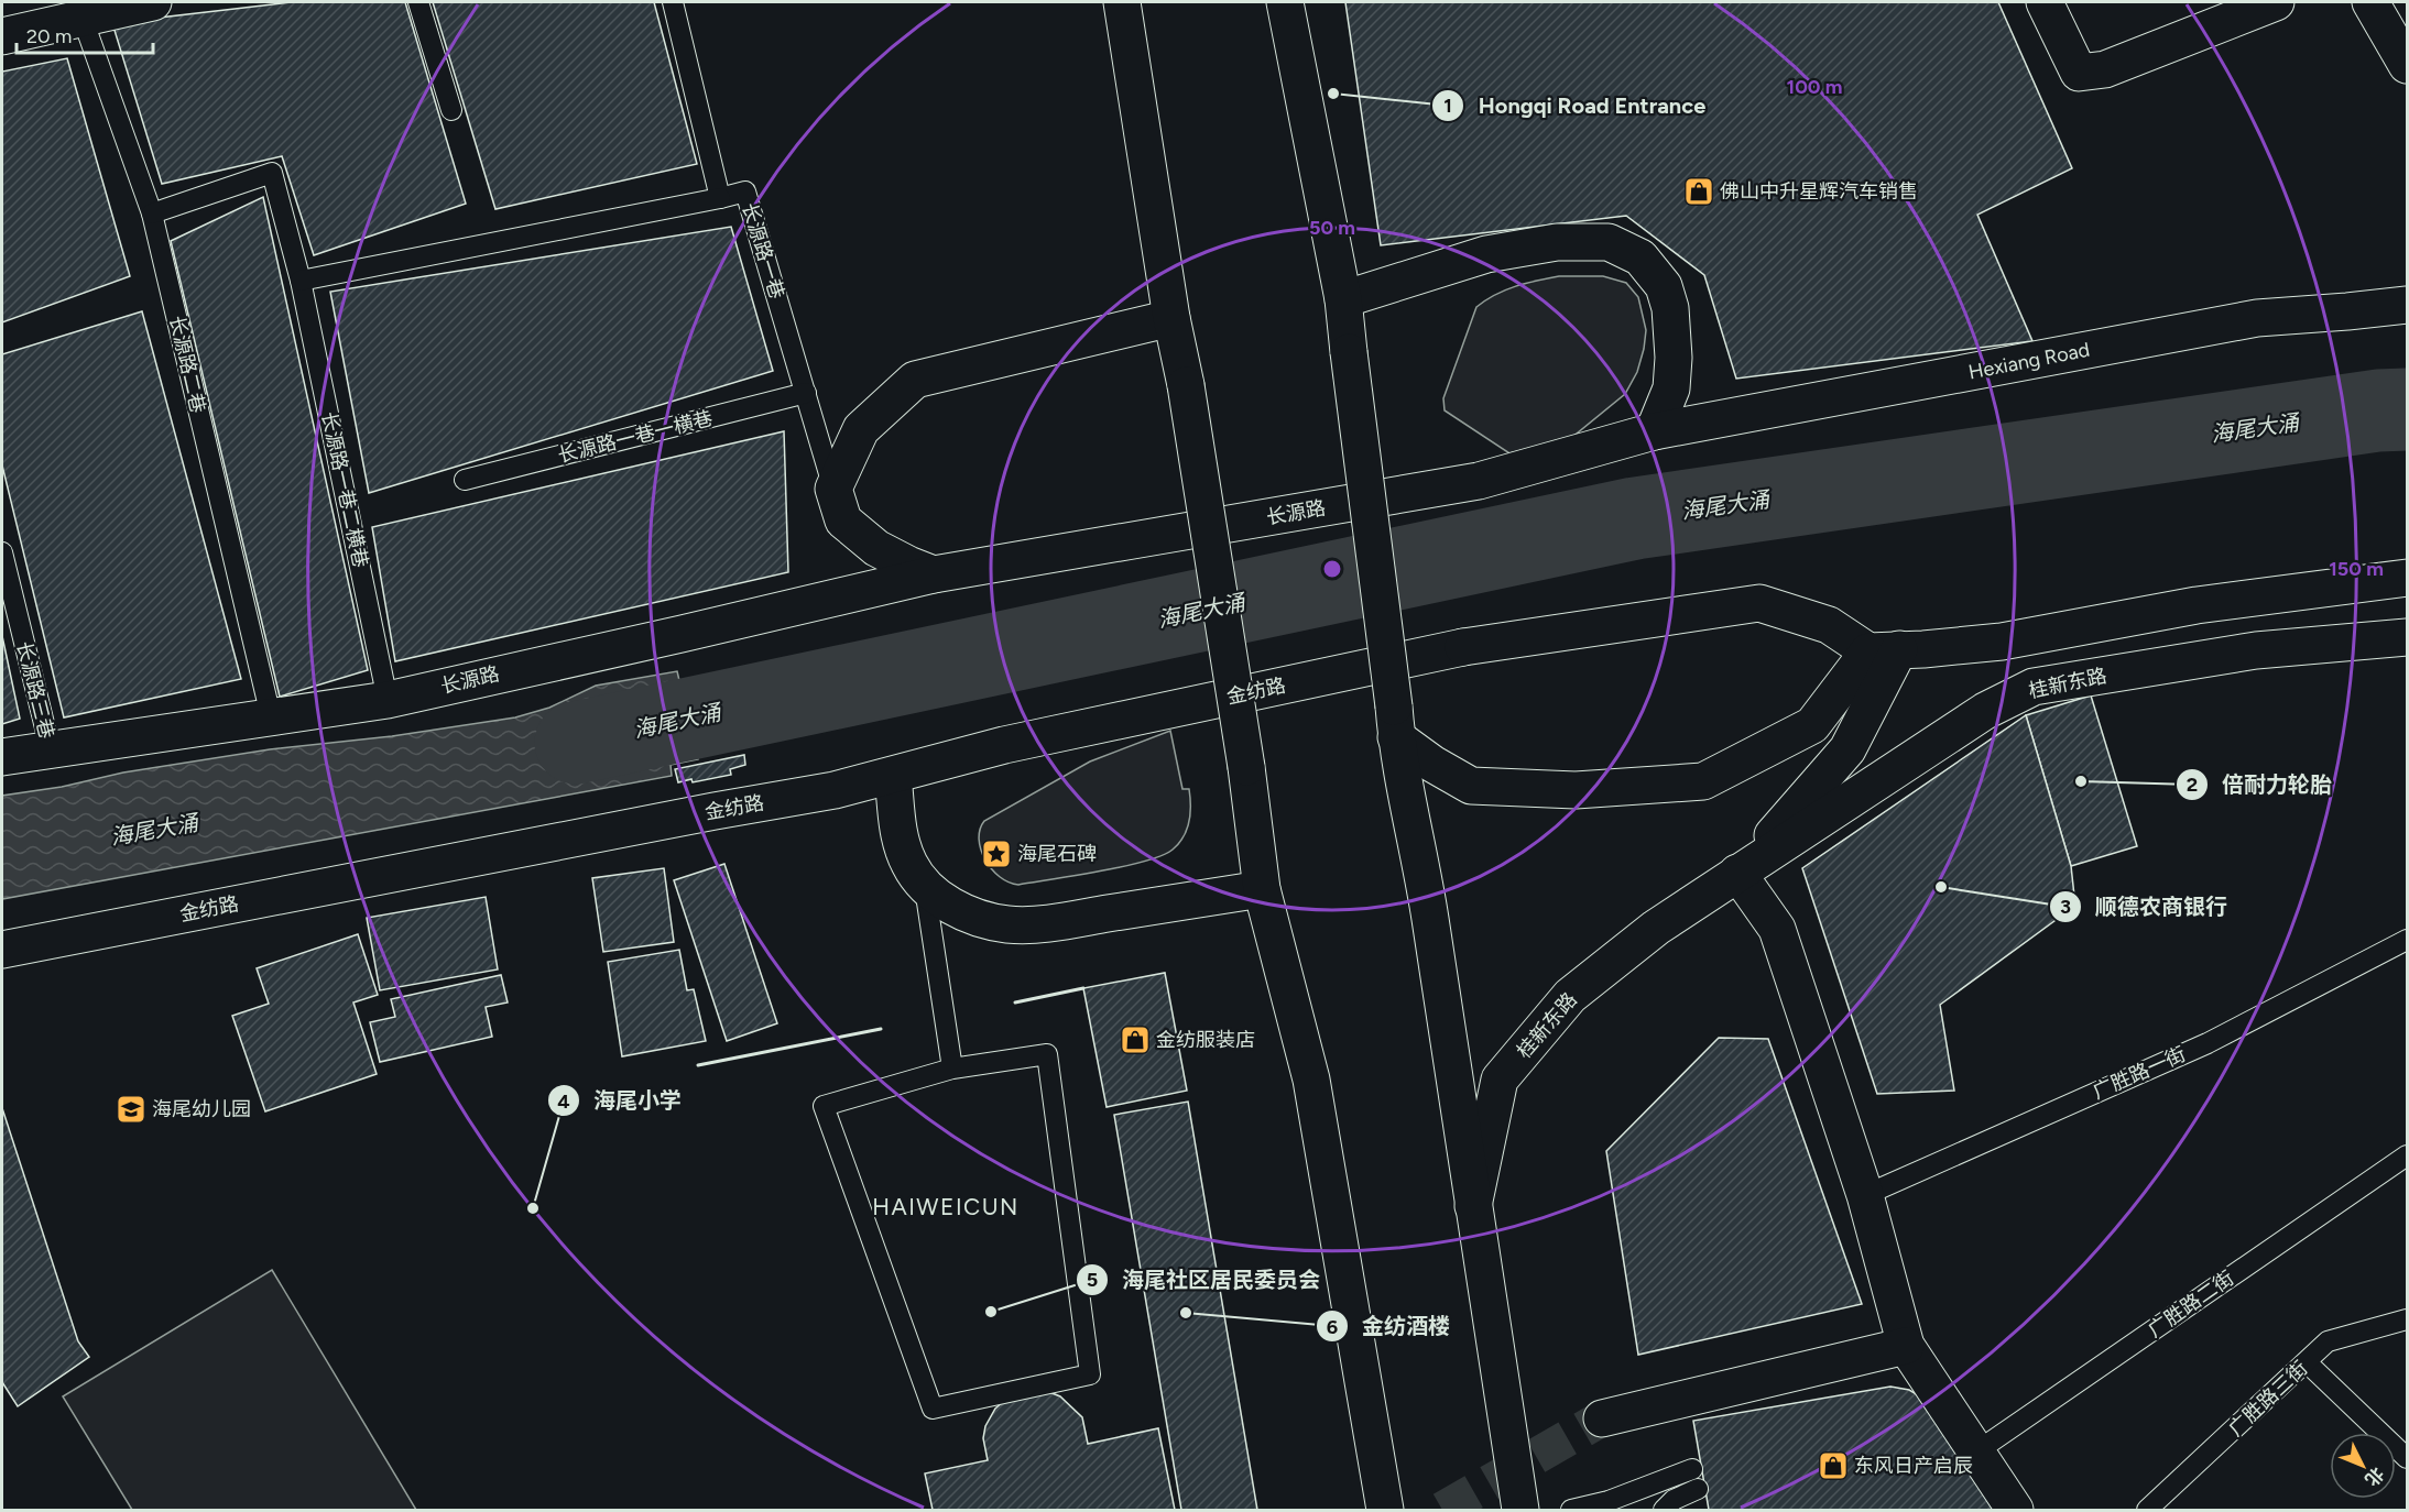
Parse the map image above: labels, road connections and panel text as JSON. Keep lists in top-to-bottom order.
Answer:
{
  "streets": {
    "main road": [
      "Hexiang Road",
      "长源路",
      "桂新东路",
      "金纺路"
    ],
    "lane": [
      "长源路一巷",
      "长源路二巷",
      "长源路一巷一横巷",
      "长源路一巷二横巷",
      "长源路三巷",
      "广胜路一街",
      "广胜路二街",
      "广胜路三街"
    ]
  },
  "crossings": [
    ["长源路一巷", "长源路一巷一横巷"],
    ["Hexiang Road", "长源路"],
    ["长源路二巷", "长源路一巷二横巷"],
    ["长源路二巷", "长源路"],
    ["长源路一巷二横巷", "长源路"],
    ["长源路", "长源路三巷"],
    ["桂新东路", "金纺路"]
  ],
  "districts": ["HAIWEICUN"],
  "water": ["海尾大涌"],
  "places": {
    "other": [
      "Hongqi Road Entrance",
      "倍耐力轮胎",
      "顺德农商银行",
      "海尾小学",
      "海尾社区居民委员会",
      "金纺酒楼"
    ],
    "shop": ["佛山中升星辉汽车销售", "金纺服装店", "东风日产启辰"],
    "place": ["海尾石碑"],
    "school or university": ["海尾幼儿园"]
  },
  "scale_bar": "20 m",
  "north": "bottom right",
  "rings": ["100 m", "50 m", "150 m"]
}
